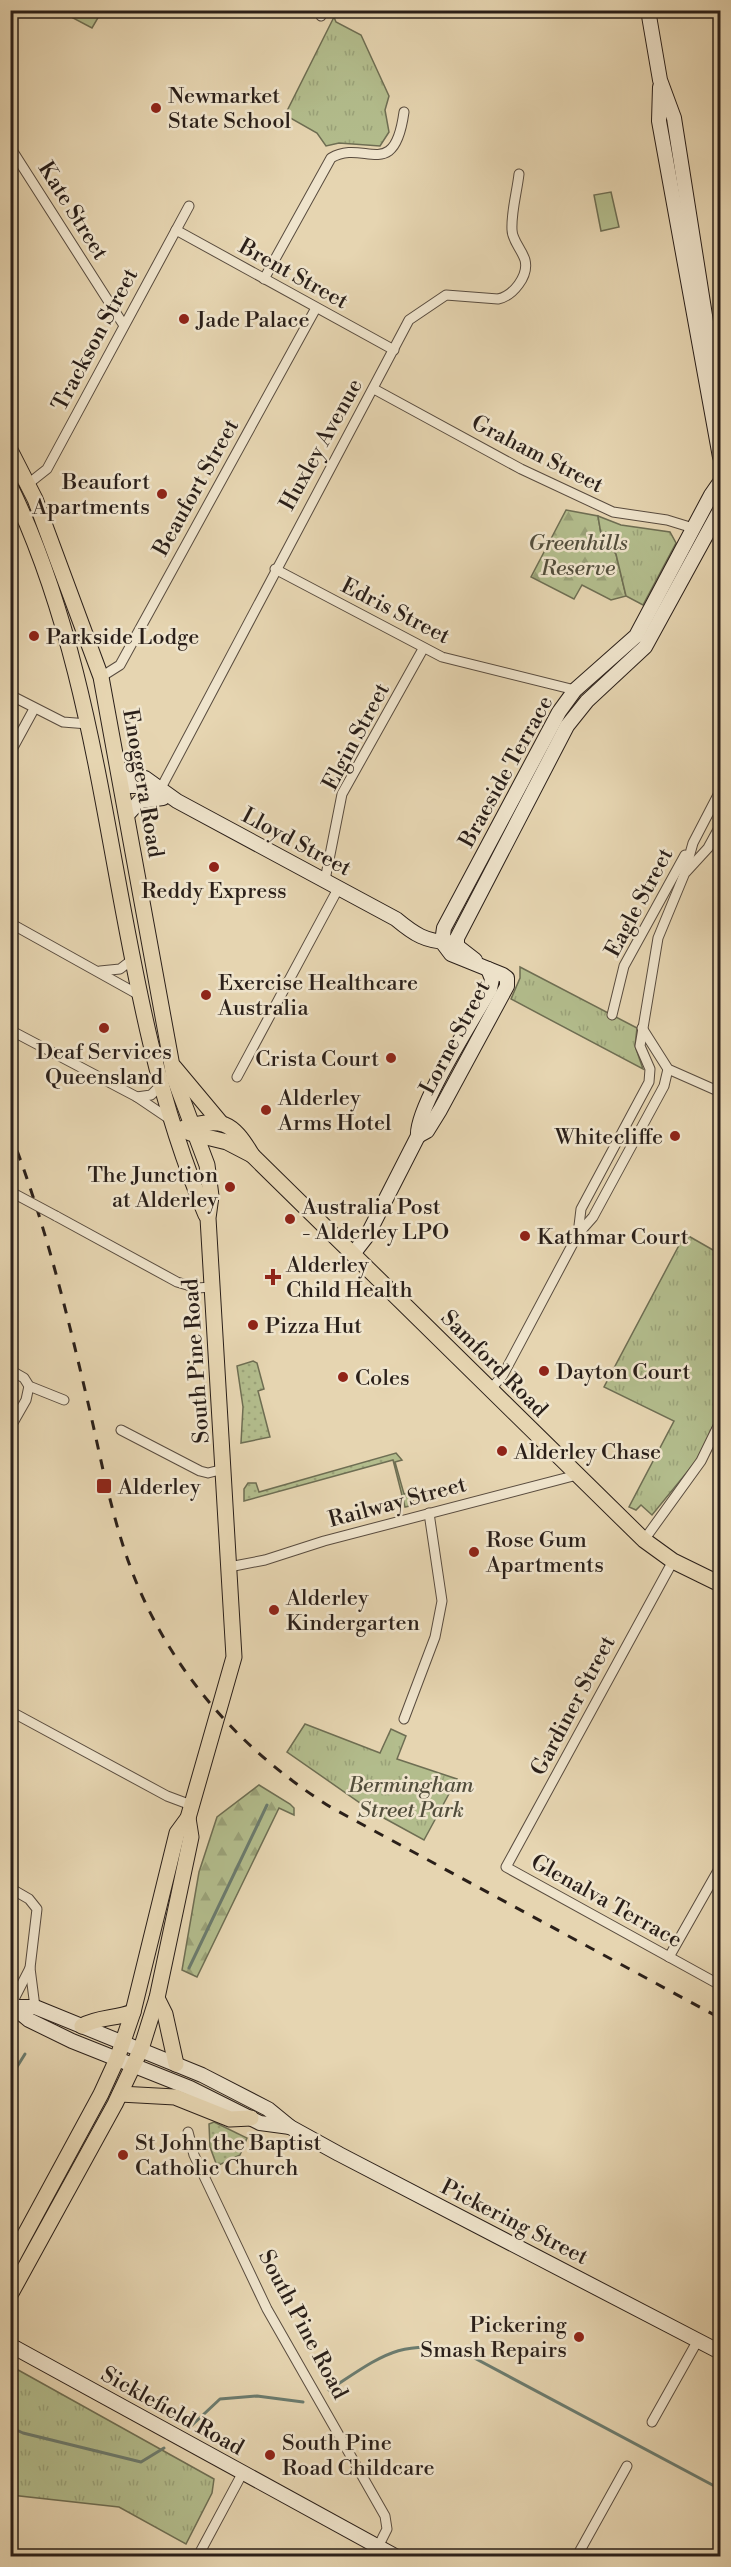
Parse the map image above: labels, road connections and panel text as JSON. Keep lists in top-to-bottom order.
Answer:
{
  "streets": {
    "main road": [
      "Braeside Terrace",
      "Enoggera Road",
      "Lloyd Street",
      "Lorne Street",
      "South Pine Road",
      "Samford Road",
      "Pickering Street",
      "Sicklefield Road"
    ],
    "street": [
      "Kate Street",
      "Brent Street",
      "Trackson Street",
      "Huxley Avenue",
      "Graham Street",
      "Beaufort Street",
      "Edris Street",
      "Elgin Street",
      "Eagle Street",
      "Railway Street",
      "Gardiner Street",
      "Glenalva Terrace"
    ]
  },
  "crossings": [
    ["Kate Street", "Trackson Street"],
    ["Brent Street", "Trackson Street"],
    ["Brent Street", "Huxley Avenue"],
    ["Brent Street", "Beaufort Street"],
    ["Trackson Street", "Enoggera Road"],
    ["Huxley Avenue", "Graham Street"],
    ["Huxley Avenue", "Edris Street"],
    ["Huxley Avenue", "Lloyd Street"],
    ["Graham Street", "Braeside Terrace"],
    ["Beaufort Street", "Enoggera Road"],
    ["Edris Street", "Elgin Street"],
    ["Edris Street", "Braeside Terrace"],
    ["Elgin Street", "Lloyd Street"],
    ["Braeside Terrace", "Lloyd Street"],
    ["Braeside Terrace", "Lorne Street"],
    ["Enoggera Road", "Lloyd Street"],
    ["Enoggera Road", "South Pine Road"],
    ["Enoggera Road", "Samford Road"],
    ["Lloyd Street", "Lorne Street"],
    ["Lorne Street", "Samford Road"],
    ["South Pine Road", "Samford Road"],
    ["South Pine Road", "Railway Street"],
    ["South Pine Road", "Pickering Street"],
    ["South Pine Road", "Sicklefield Road"],
    ["Samford Road", "Railway Street"],
    ["Samford Road", "Gardiner Street"],
    ["Gardiner Street", "Glenalva Terrace"]
  ],
  "parks": ["Greenhills Reserve", "Bermingham Street Park"],
  "places": {
    "other": [
      "Newmarket State School",
      "Jade Palace",
      "Beaufort Apartments",
      "Parkside Lodge",
      "Reddy Express",
      "Exercise Healthcare Australia",
      "Deaf Services Queensland",
      "Crista Court",
      "Alderley Arms Hotel",
      "Whitecliffe",
      "The Junction at Alderley",
      "Australia Post - Alderley LPO",
      "Kathmar Court",
      "Pizza Hut",
      "Dayton Court",
      "Coles",
      "Alderley Chase",
      "Rose Gum Apartments",
      "Alderley Kindergarten",
      "St John the Baptist Catholic Church",
      "Pickering Smash Repairs",
      "South Pine Road Childcare"
    ],
    "health": ["Alderley Child Health"],
    "transit": ["Alderley"]
  }
}
